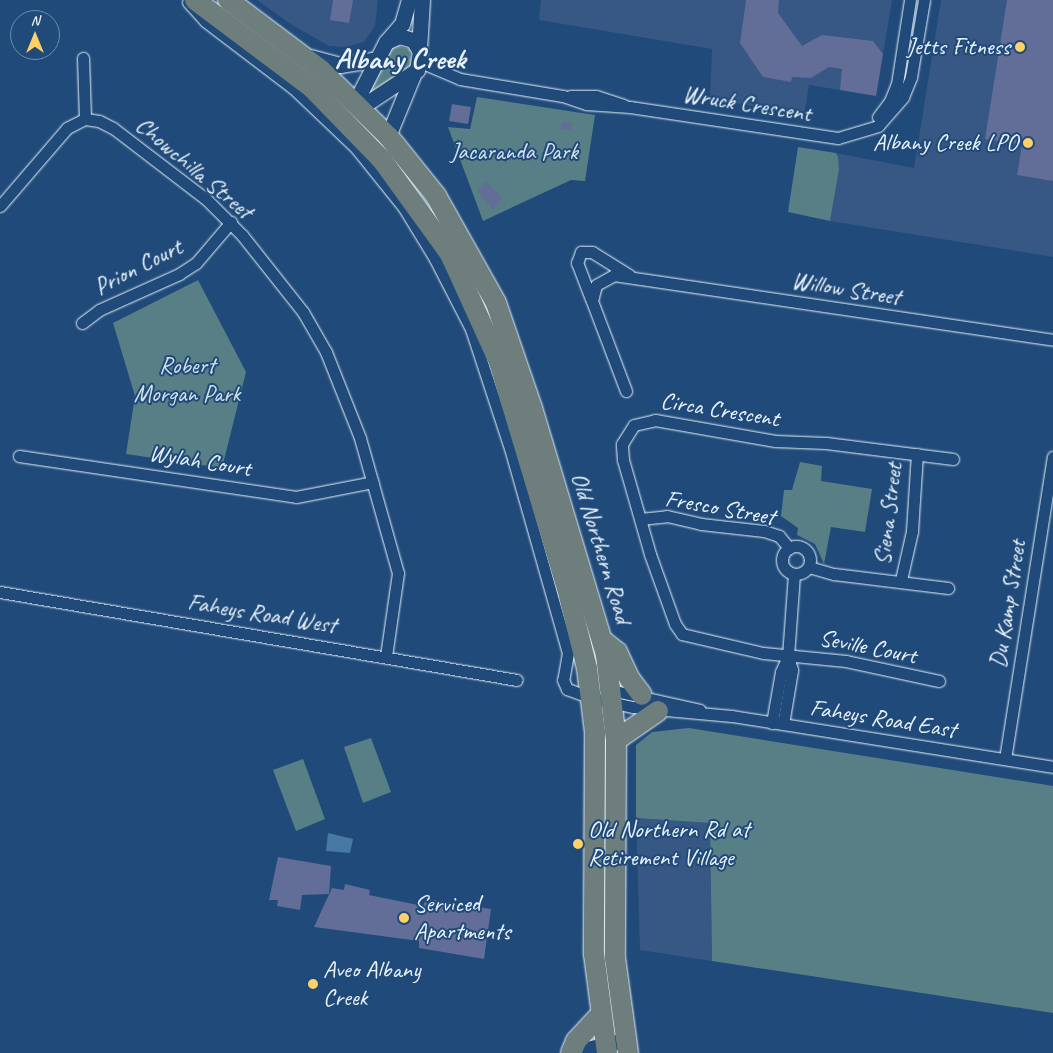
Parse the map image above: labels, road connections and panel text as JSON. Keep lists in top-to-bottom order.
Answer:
{
  "streets": {
    "highway": ["Old Northern Road"],
    "street": [
      "Wruck Crescent",
      "Chowchilla Street",
      "Prion Court",
      "Willow Street",
      "Circa Crescent",
      "Wylah Court",
      "Fresco Street",
      "Siena Street",
      "Du Kamp Street",
      "Faheys Road West",
      "Seville Court",
      "Faheys Road East"
    ]
  },
  "crossings": [
    ["Chowchilla Street", "Prion Court"],
    ["Chowchilla Street", "Wylah Court"],
    ["Chowchilla Street", "Faheys Road West"],
    ["Circa Crescent", "Fresco Street"],
    ["Circa Crescent", "Siena Street"],
    ["Circa Crescent", "Seville Court"],
    ["Old Northern Road", "Faheys Road East"],
    ["Du Kamp Street", "Faheys Road East"]
  ],
  "districts": ["Albany Creek"],
  "parks": ["Jacaranda Park", "Robert Morgan Park"],
  "places": [
    "Jetts Fitness",
    "Albany Creek LPO",
    "Old Northern Rd at Retirement Village",
    "Serviced Apartments",
    "Aveo Albany Creek"
  ],
  "north": "top"
}
